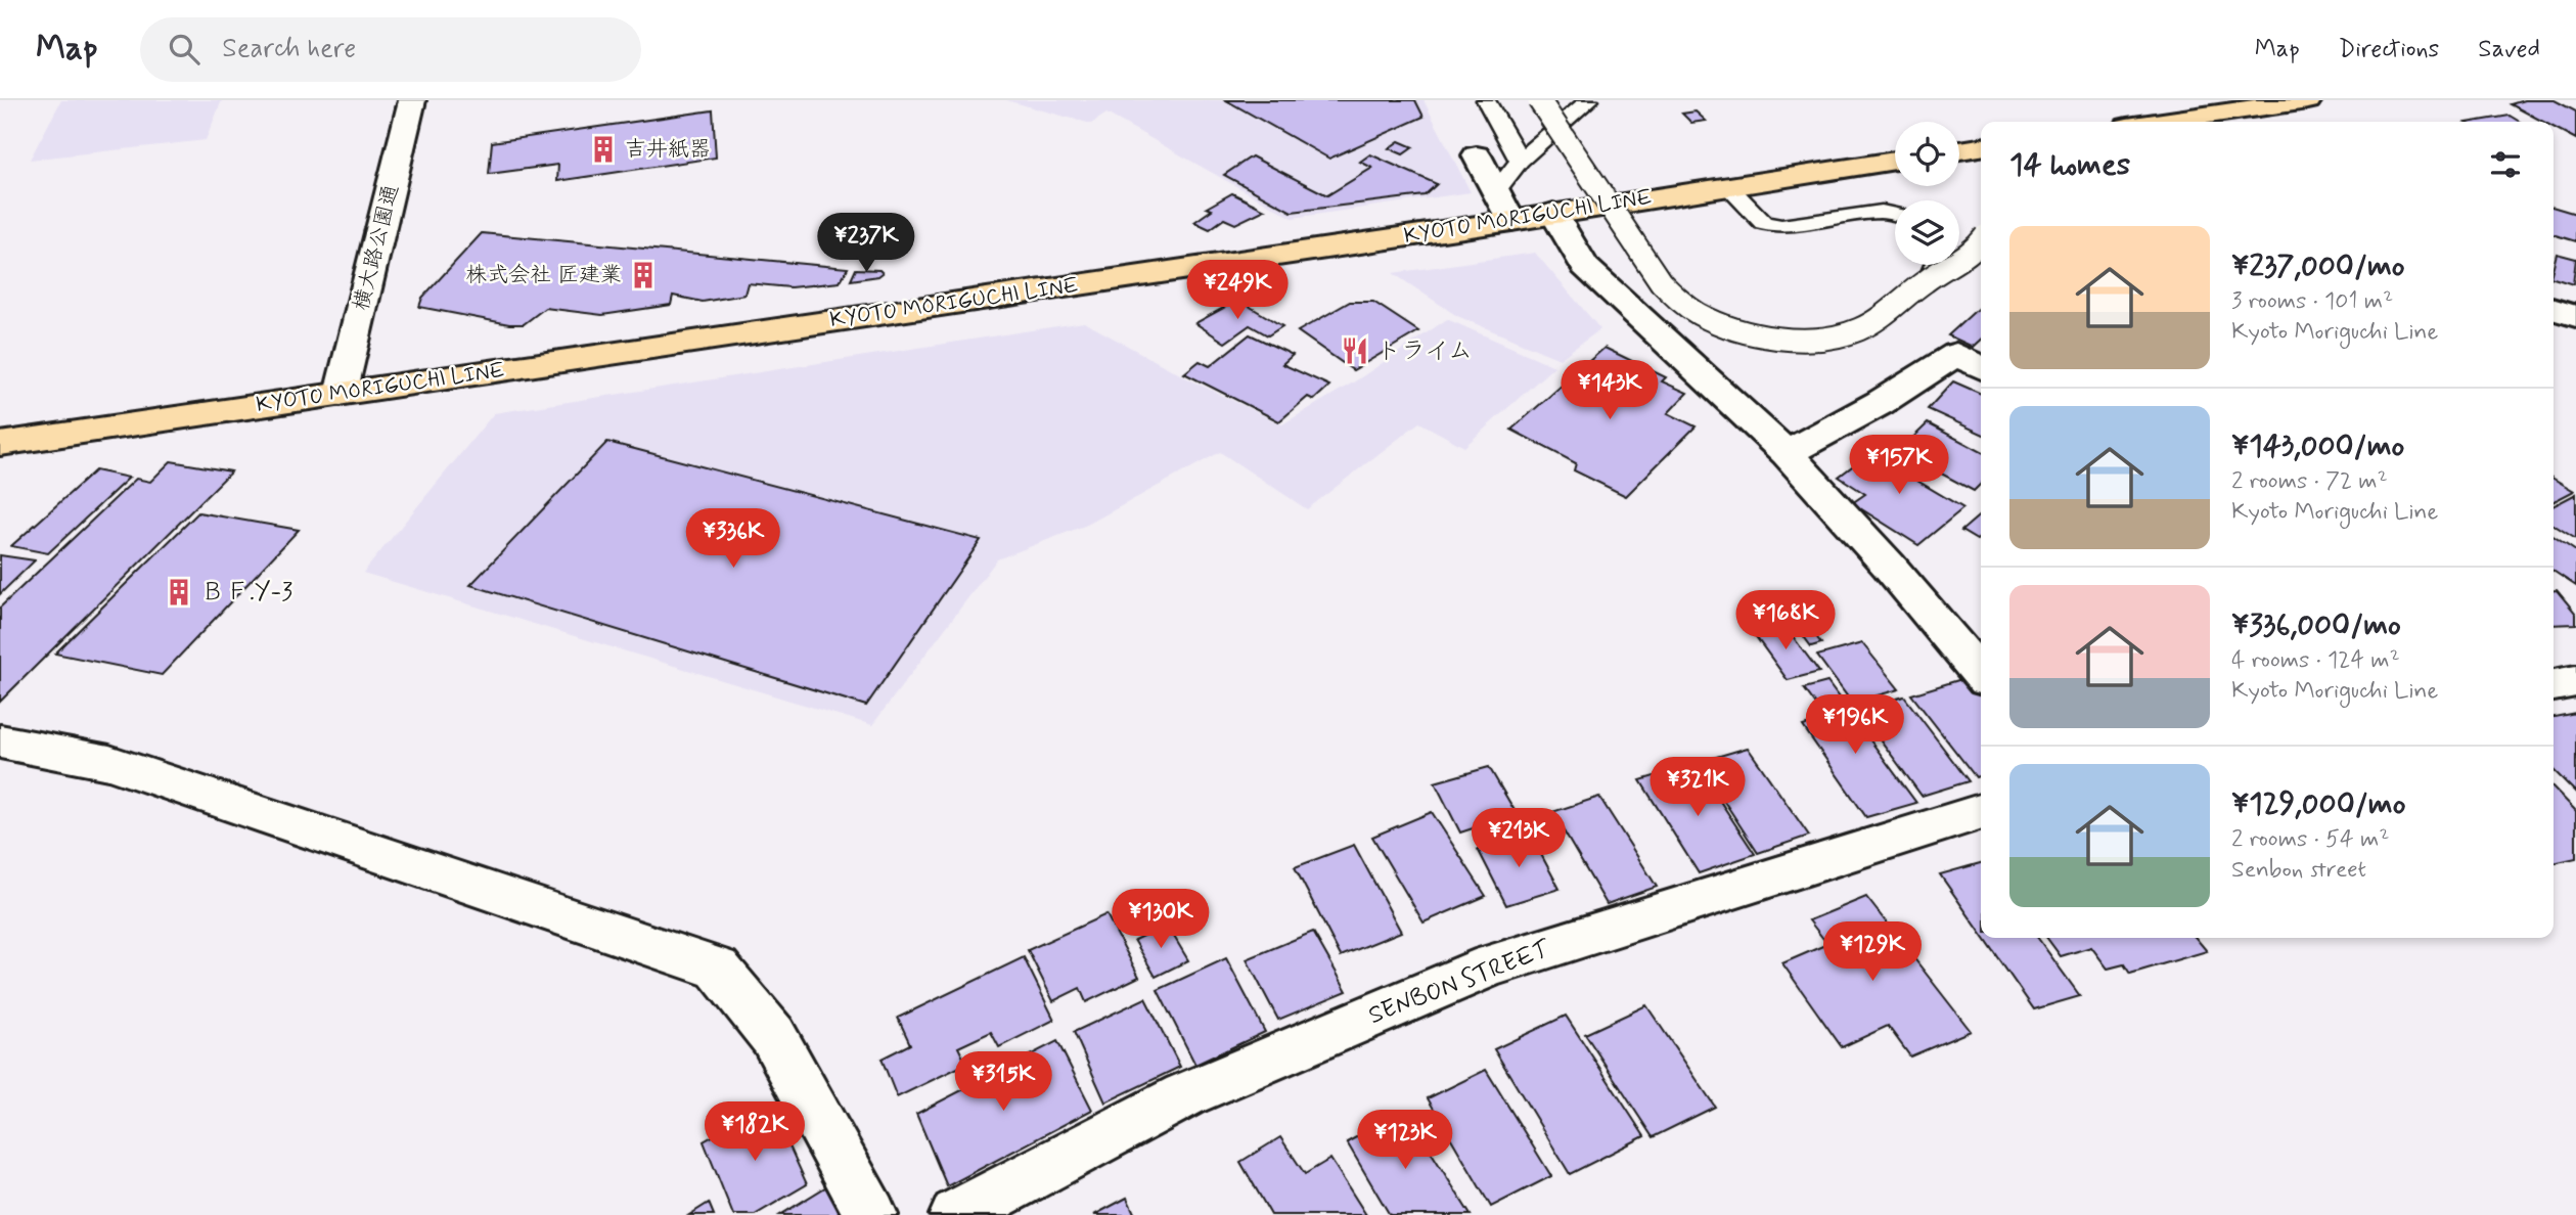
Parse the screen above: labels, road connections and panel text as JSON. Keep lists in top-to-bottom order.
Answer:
{
  "streets": {
    "main road": ["KYOTO MORIGUCHI LINE"],
    "street": ["横大路公園通", "SENBON STREET"]
  },
  "crossings": [
    ["KYOTO MORIGUCHI LINE", "横大路公園通"]
  ],
  "places": {
    "building": ["吉井紙器", "株式会社 匠建業", "ＢＦ.Y-3"],
    "restaurant": ["トライム"]
  },
  "page": {
    "header": "Map",
    "search": "Search here",
    "nav": ["Map", "Directions", "Saved"],
    "heading": "14 homes",
    "list": [
      {
        "name": "¥237,000/mo",
        "note": "3 rooms · 101 m² · Kyoto Moriguchi Line"
      },
      {
        "name": "¥143,000/mo",
        "note": "2 rooms · 72 m² · Kyoto Moriguchi Line"
      },
      {
        "name": "¥336,000/mo",
        "note": "4 rooms · 124 m² · Kyoto Moriguchi Line"
      },
      {
        "name": "¥129,000/mo",
        "note": "2 rooms · 54 m² · Senbon street"
      }
    ],
    "price": [
      "¥237K",
      "¥249K",
      "¥143K",
      "¥157K",
      "¥336K",
      "¥168K",
      "¥196K",
      "¥321K",
      "¥213K",
      "¥130K",
      "¥129K",
      "¥315K",
      "¥182K",
      "¥123K"
    ]
  }
}
